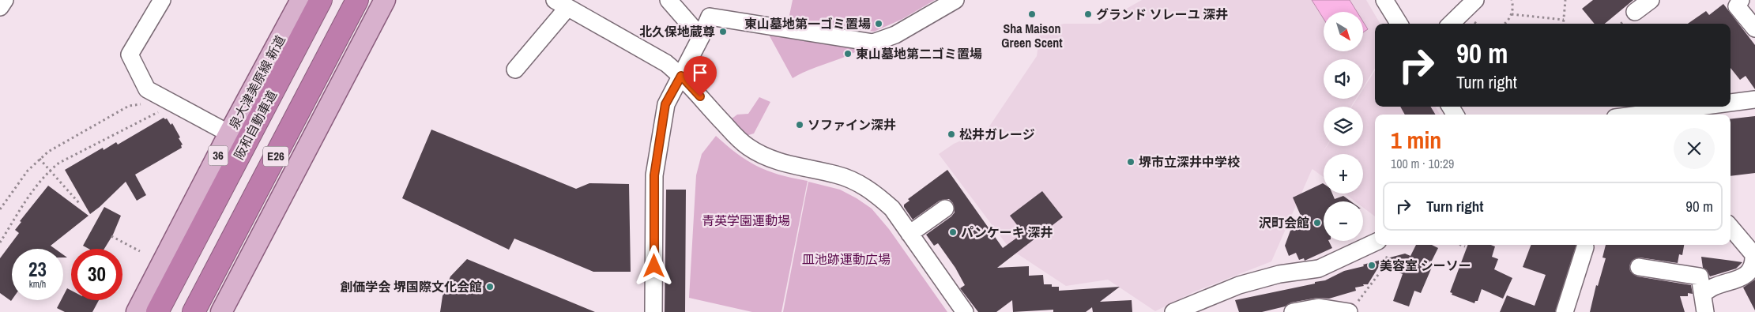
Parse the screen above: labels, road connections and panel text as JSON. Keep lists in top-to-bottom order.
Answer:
{
  "streets": {
    "highway": ["阪和自動車道", "E26"],
    "main road": ["泉大津美原線 新道", "36"]
  },
  "parks": ["青英学園運動場", "皿池跡運動広場"],
  "places": [
    "Sha Maison Green Scent",
    "グランド ソレーユ 深井",
    "東山墓地第一ゴミ置場",
    "北久保地蔵尊",
    "東山墓地第二ゴミ置場",
    "ソファイン深井",
    "松井ガレージ",
    "堺市立深井中学校",
    "沢町会館",
    "パンケーキ 深井",
    "美容室 シーソー",
    "創価学会 堺国際文化会館"
  ],
  "north": "bottom right",
  "page": {
    "map_buttons": ["+", "−"],
    "turn": ["90 m", "Turn right"],
    "heading": ["1 min", "100 m · 10:29"],
    "list": [
      {
        "name": "Turn right",
        "value": "90 m"
      }
    ],
    "speed": "23 km/h",
    "limit": "30"
  }
}
